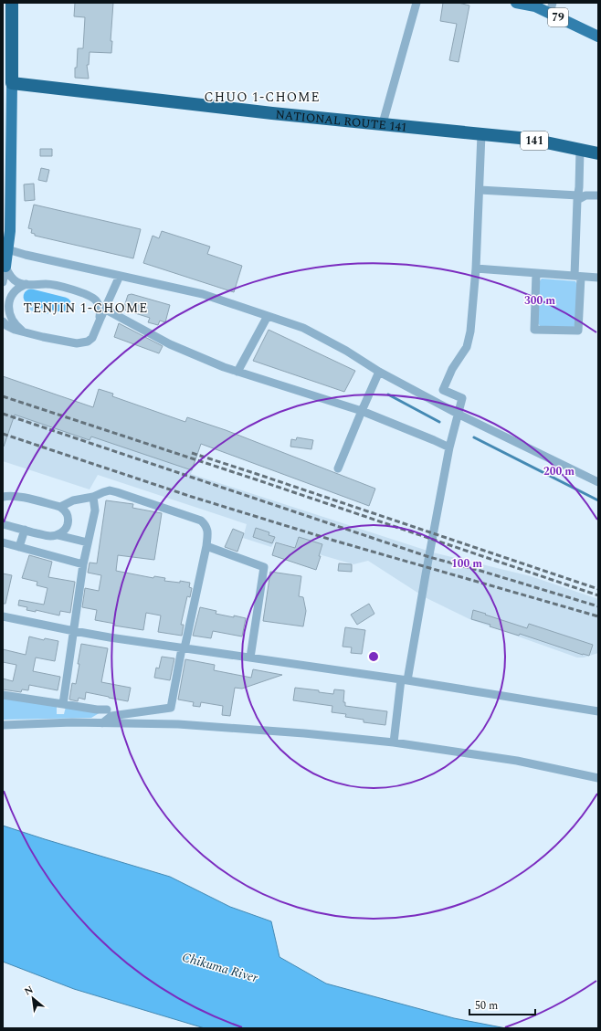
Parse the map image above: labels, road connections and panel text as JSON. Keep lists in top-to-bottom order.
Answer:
{
  "streets": {
    "highway": ["NATIONAL ROUTE 141", "141"],
    "main road": ["79"]
  },
  "districts": ["CHUO 1-CHOME", "TENJIN 1-CHOME"],
  "water": ["Chikuma River"],
  "scale_bar": "50 m",
  "north": "top left",
  "rings": ["300 m", "200 m", "100 m"]
}
